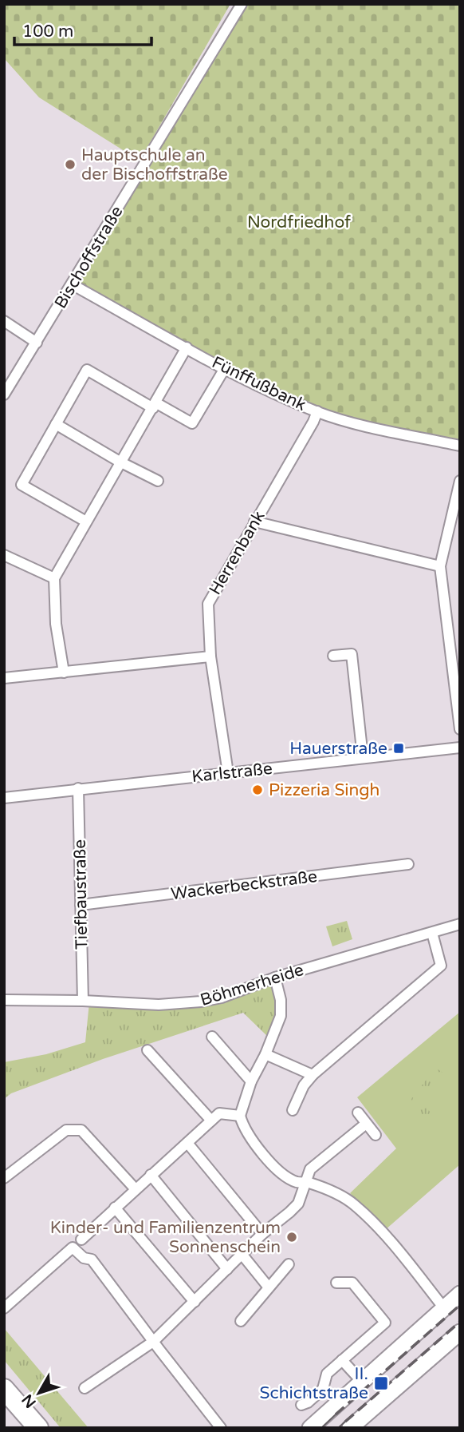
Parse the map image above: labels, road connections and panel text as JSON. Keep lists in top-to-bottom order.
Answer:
{
  "streets": {
    "street": [
      "Bischoffstraße",
      "Fünffußbank",
      "Herrenbank",
      "Karlstraße",
      "Wackerbeckstraße",
      "Tiefbaustraße",
      "Böhmerheide"
    ]
  },
  "crossings": [
    ["Bischoffstraße", "Fünffußbank"],
    ["Fünffußbank", "Herrenbank"],
    ["Herrenbank", "Karlstraße"],
    ["Karlstraße", "Tiefbaustraße"],
    ["Wackerbeckstraße", "Tiefbaustraße"],
    ["Tiefbaustraße", "Böhmerheide"]
  ],
  "parks": ["Nordfriedhof"],
  "places": {
    "other": ["Hauptschule an der Bischoffstraße", "Pizzeria Singh", "Kinder- und Familienzentrum Sonnenschein"],
    "transit": ["Hauerstraße", "II. Schichtstraße"]
  },
  "scale_bar": "100 m",
  "north": "bottom left"
}
